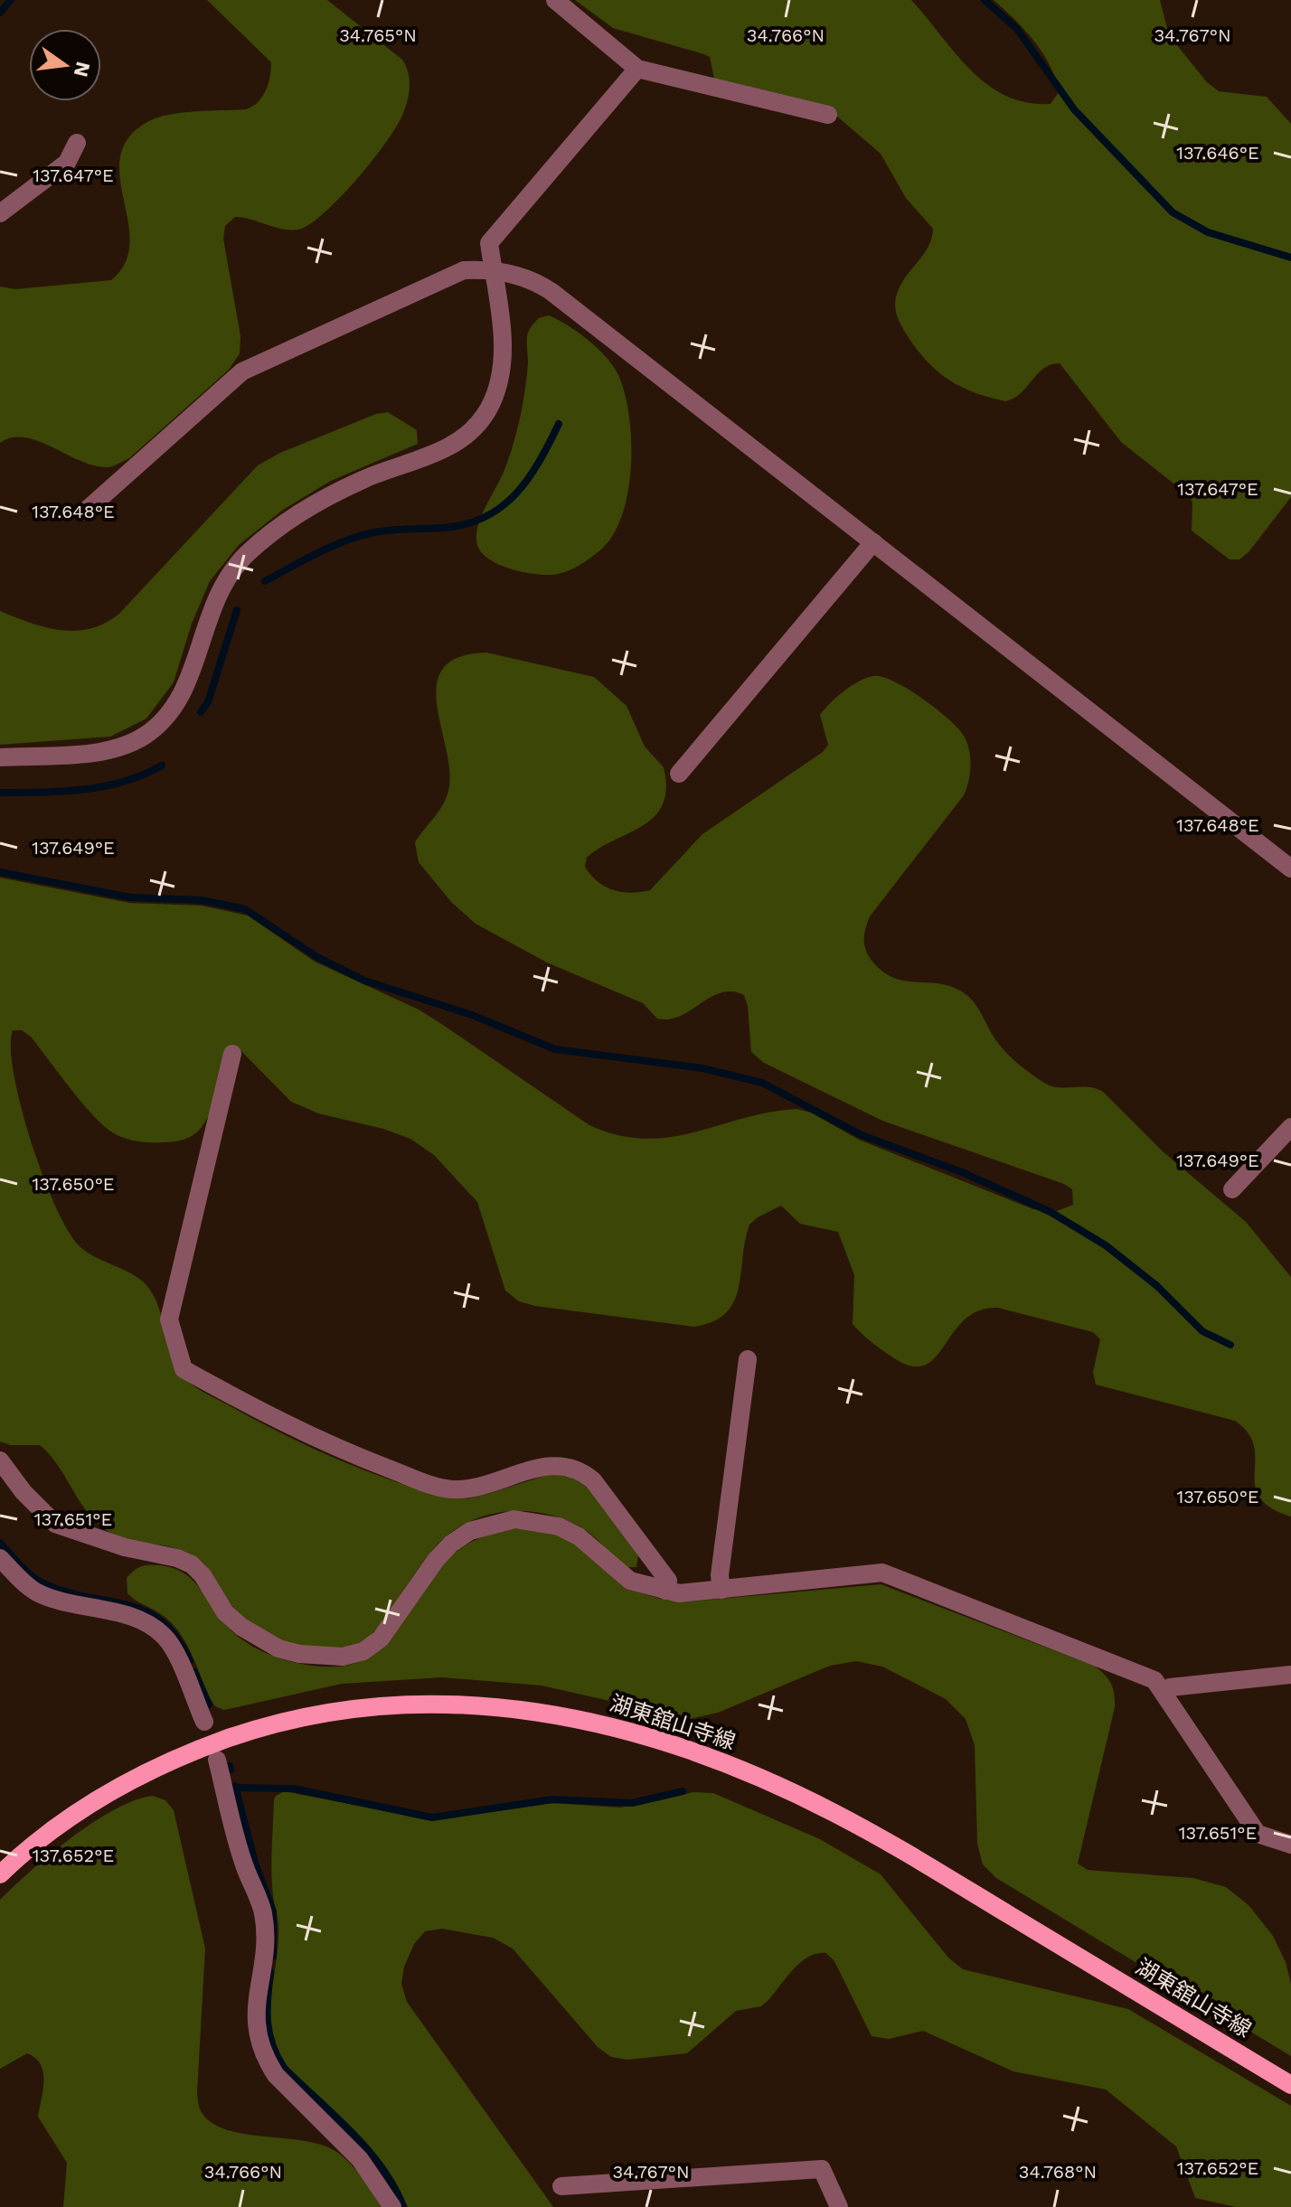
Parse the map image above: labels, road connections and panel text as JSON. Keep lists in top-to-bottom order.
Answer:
{
  "streets": {
    "main road": ["湖東舘山寺線"]
  },
  "north": "right",
  "coordinates": [
    "34.765°N",
    "34.766°N",
    "34.767°N",
    "137.646°E",
    "137.647°E",
    "137.648°E",
    "137.649°E",
    "137.650°E",
    "137.651°E",
    "137.652°E",
    "34.768°N"
  ]
}
